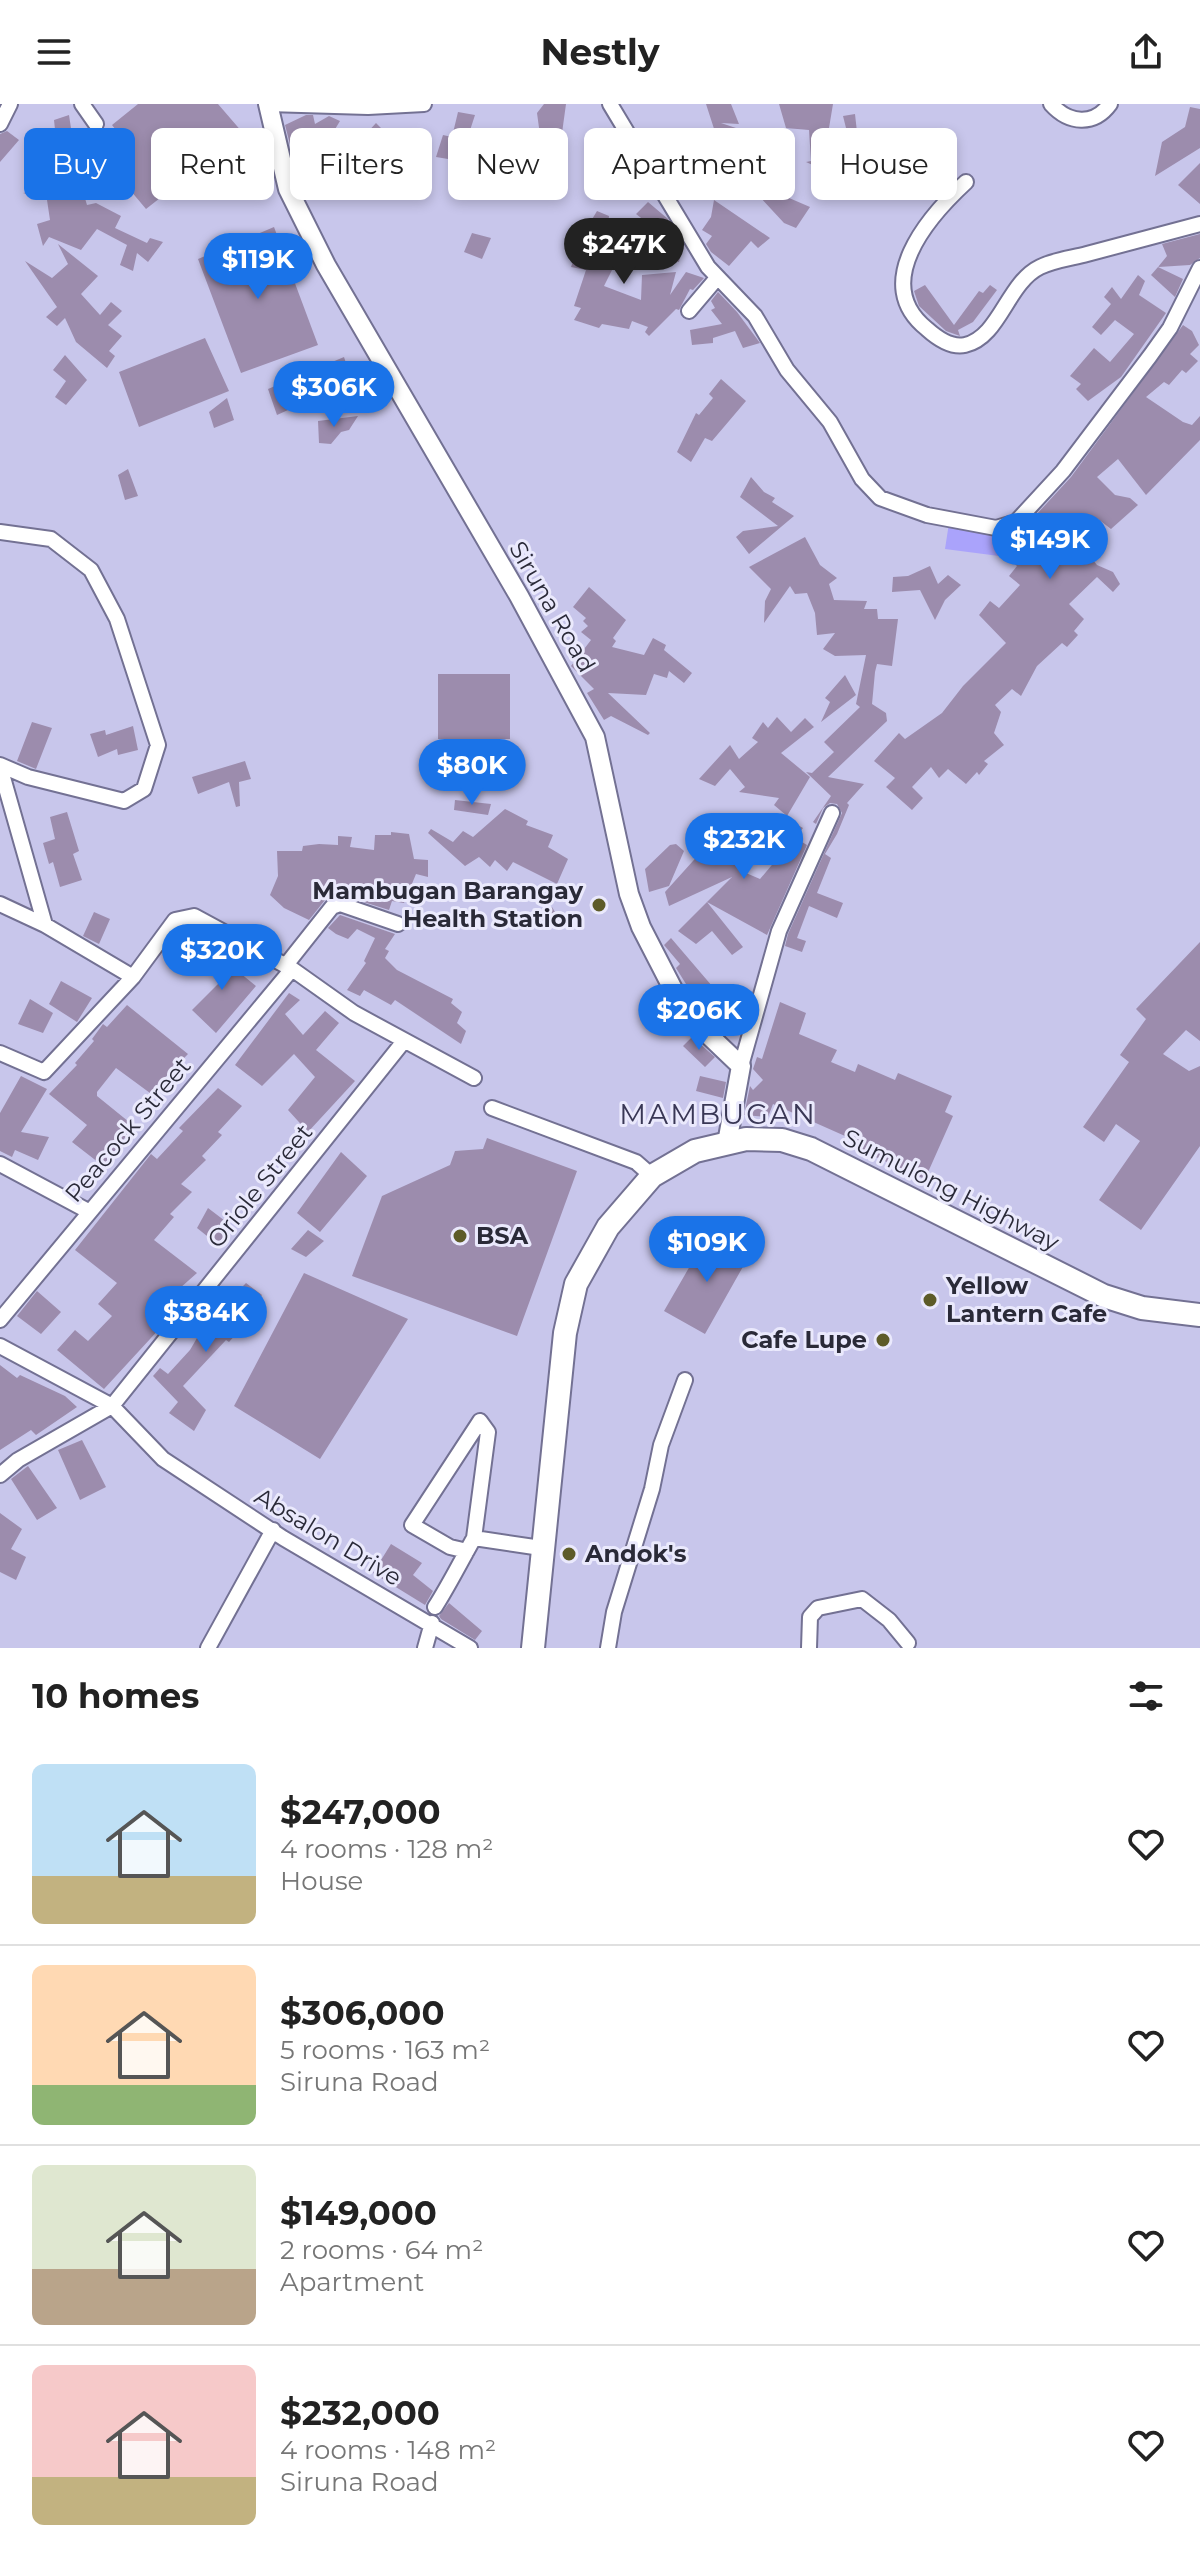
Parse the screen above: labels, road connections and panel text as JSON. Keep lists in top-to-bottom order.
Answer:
{
  "streets": {
    "main road": ["Sumulong Highway"],
    "street": [
      "Siruna Road",
      "Peacock Street",
      "Oriole Street",
      "Absalon Drive"
    ]
  },
  "crossings": [
    ["Oriole Street", "Absalon Drive"]
  ],
  "districts": ["MAMBUGAN"],
  "places": [
    "Mambugan Barangay Health Station",
    "BSA",
    "Yellow Lantern Cafe",
    "Cafe Lupe",
    "Andok's"
  ],
  "page": {
    "header": "Nestly",
    "chip": [
      "Buy",
      "Rent",
      "Filters",
      "New",
      "Apartment",
      "House"
    ],
    "price": [
      "$247K",
      "$119K",
      "$306K",
      "$149K",
      "$80K",
      "$232K",
      "$320K",
      "$206K",
      "$109K",
      "$384K"
    ],
    "heading": "10 homes",
    "list": [
      {
        "name": "$247,000",
        "note": "4 rooms · 128 m² · House"
      },
      {
        "name": "$306,000",
        "note": "5 rooms · 163 m² · Siruna Road"
      },
      {
        "name": "$149,000",
        "note": "2 rooms · 64 m² · Apartment"
      },
      {
        "name": "$232,000",
        "note": "4 rooms · 148 m² · Siruna Road"
      }
    ]
  }
}
